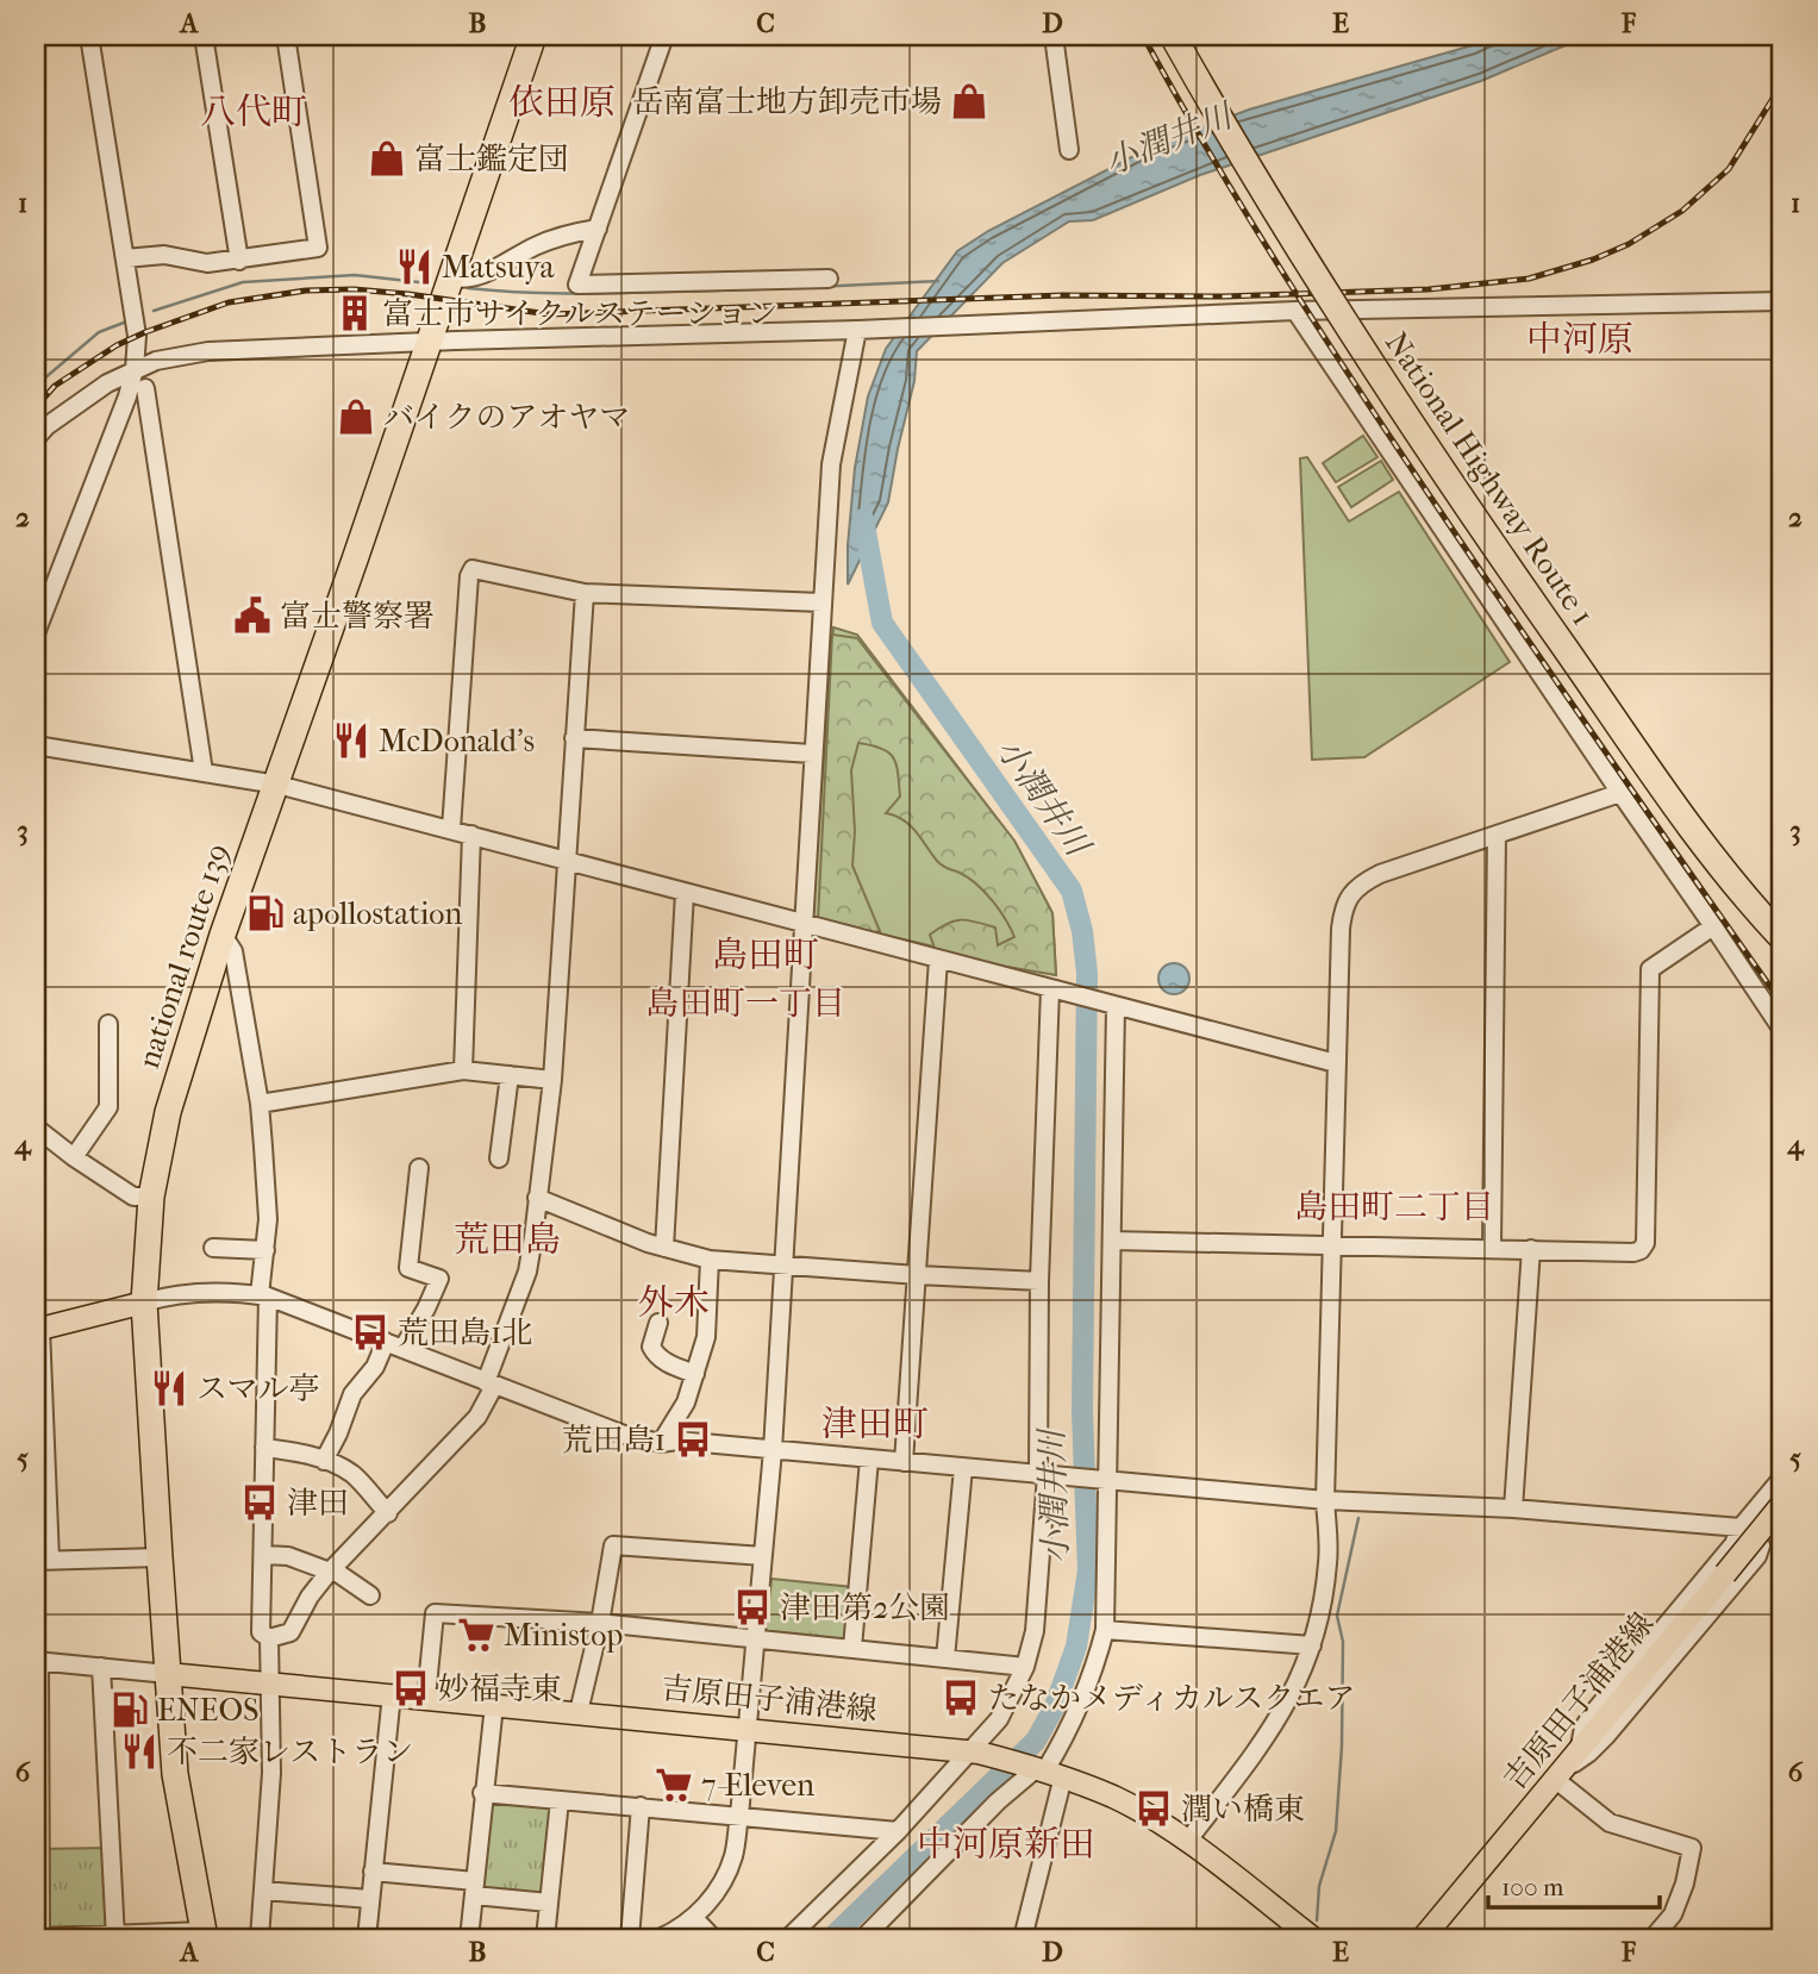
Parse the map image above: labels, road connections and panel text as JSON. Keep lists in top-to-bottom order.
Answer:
{
  "streets": {
    "highway": ["National Highway Route 1", "national route 139"],
    "main road": ["吉原田子浦港線"]
  },
  "crossings": [
    ["national route 139", "吉原田子浦港線"]
  ],
  "districts": [
    "依田原",
    "八代町",
    "中河原",
    "島田町",
    "島田町一丁目",
    "島田町二丁目",
    "荒田島",
    "外木",
    "津田町",
    "中河原新田"
  ],
  "water": ["小潤井川"],
  "places": {
    "shop": ["岳南富士地方卸売市場", "富士鑑定団", "バイクのアオヤマ"],
    "restaurant": [
      "Matsuya",
      "McDonald's",
      "スマル亭",
      "不二家レストラン"
    ],
    "building": ["富士市サイクルステーション"],
    "public building": ["富士警察署"],
    "fuel station": ["apollostation", "ENEOS"],
    "bus stop": [
      "荒田島1北",
      "荒田島1",
      "津田",
      "津田第2公園",
      "妙福寺東",
      "たなかメディカルスクエア",
      "潤い橋東"
    ],
    "supermarket": ["Ministop", "7-Eleven"]
  },
  "scale_bar": "100 m",
  "grid": {
    "columns": [
      "A",
      "B",
      "C",
      "D",
      "E",
      "F"
    ],
    "rows": [
      "1",
      "2",
      "3",
      "4",
      "5",
      "6"
    ]
  }
}
